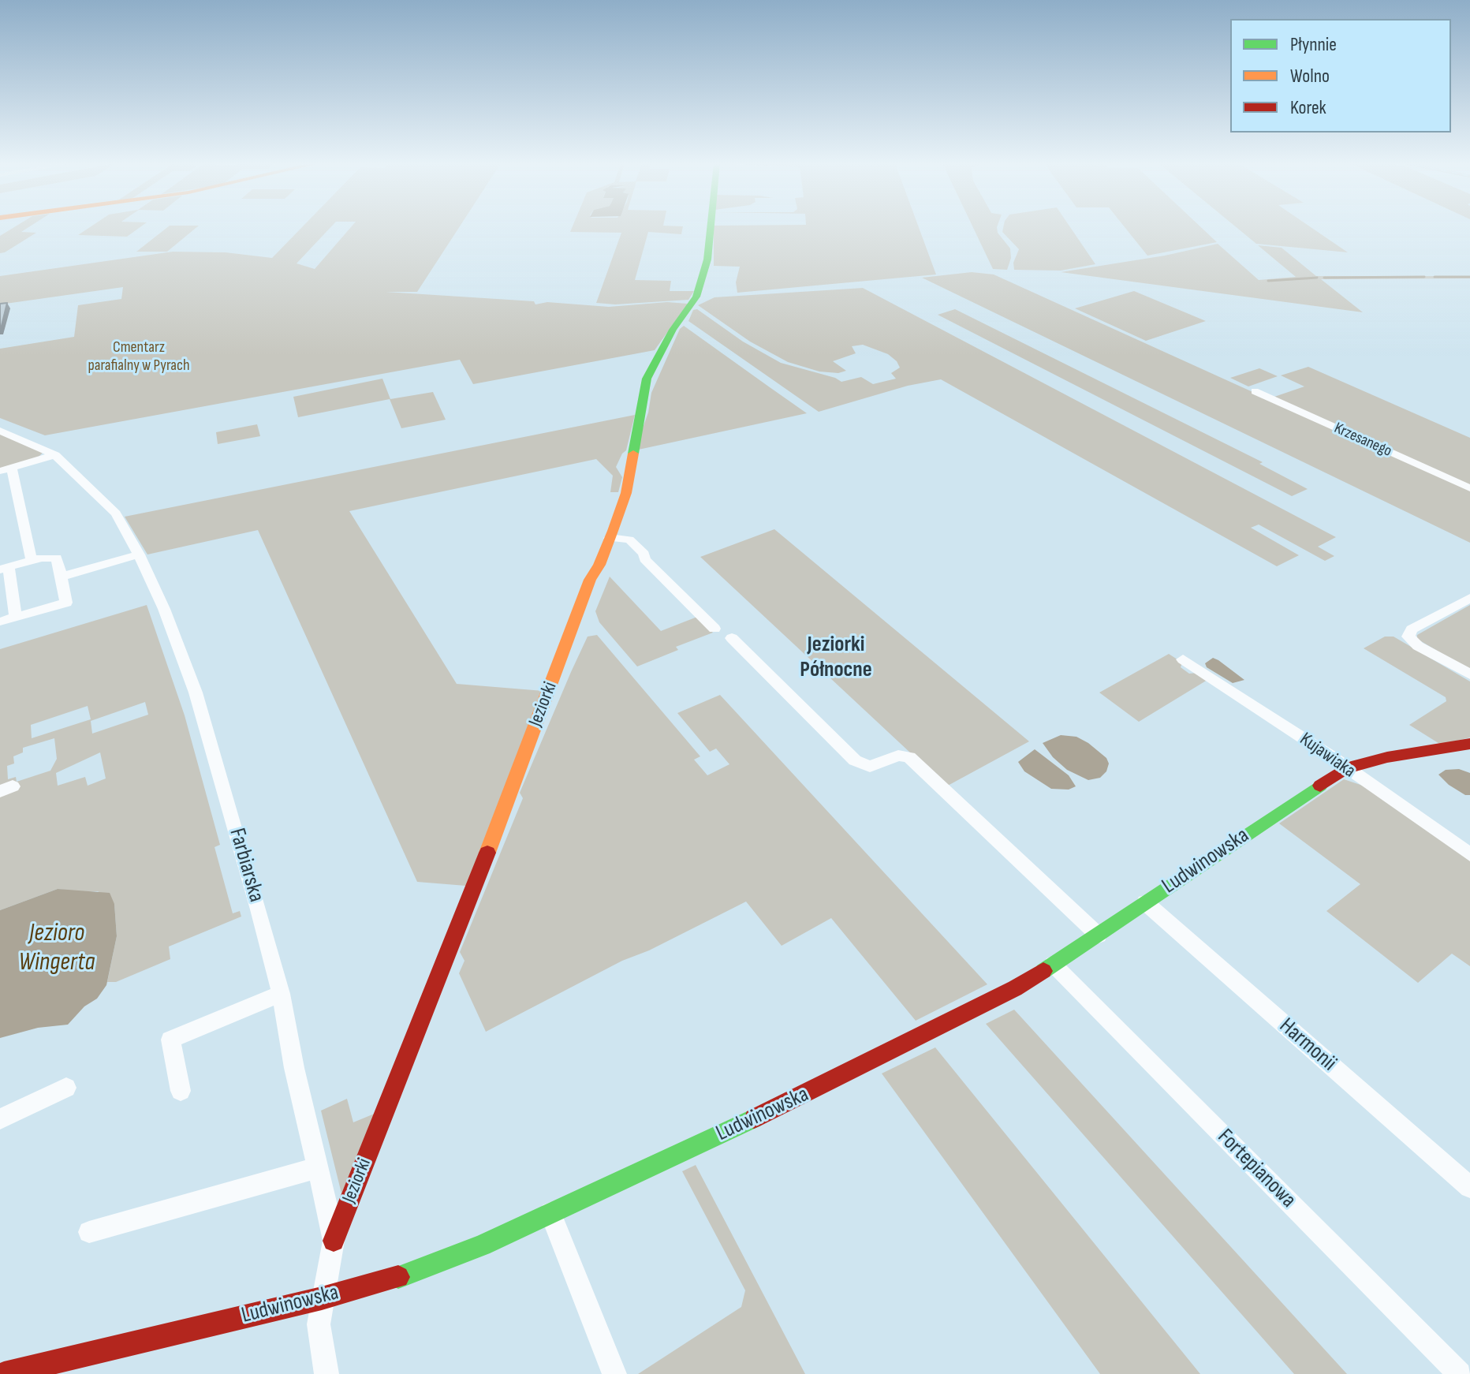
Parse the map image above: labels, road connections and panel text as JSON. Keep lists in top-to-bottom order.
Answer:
{
  "streets": {
    "street": [
      "Krzesanego",
      "Jeziorki",
      "Kujawiaka",
      "Ludwinowska",
      "Farbiarska",
      "Harmonii",
      "Fortepianowa"
    ]
  },
  "crossings": [
    ["Jeziorki", "Farbiarska"],
    ["Kujawiaka", "Ludwinowska"],
    ["Ludwinowska", "Farbiarska"],
    ["Ludwinowska", "Harmonii"],
    ["Ludwinowska", "Fortepianowa"]
  ],
  "districts": ["Jeziorki Północne"],
  "water": ["Jezioro Wingerta"],
  "parks": ["Cmentarz parafialny w Pyrach"],
  "legend": ["Płynnie", "Wolno", "Korek"]
}
